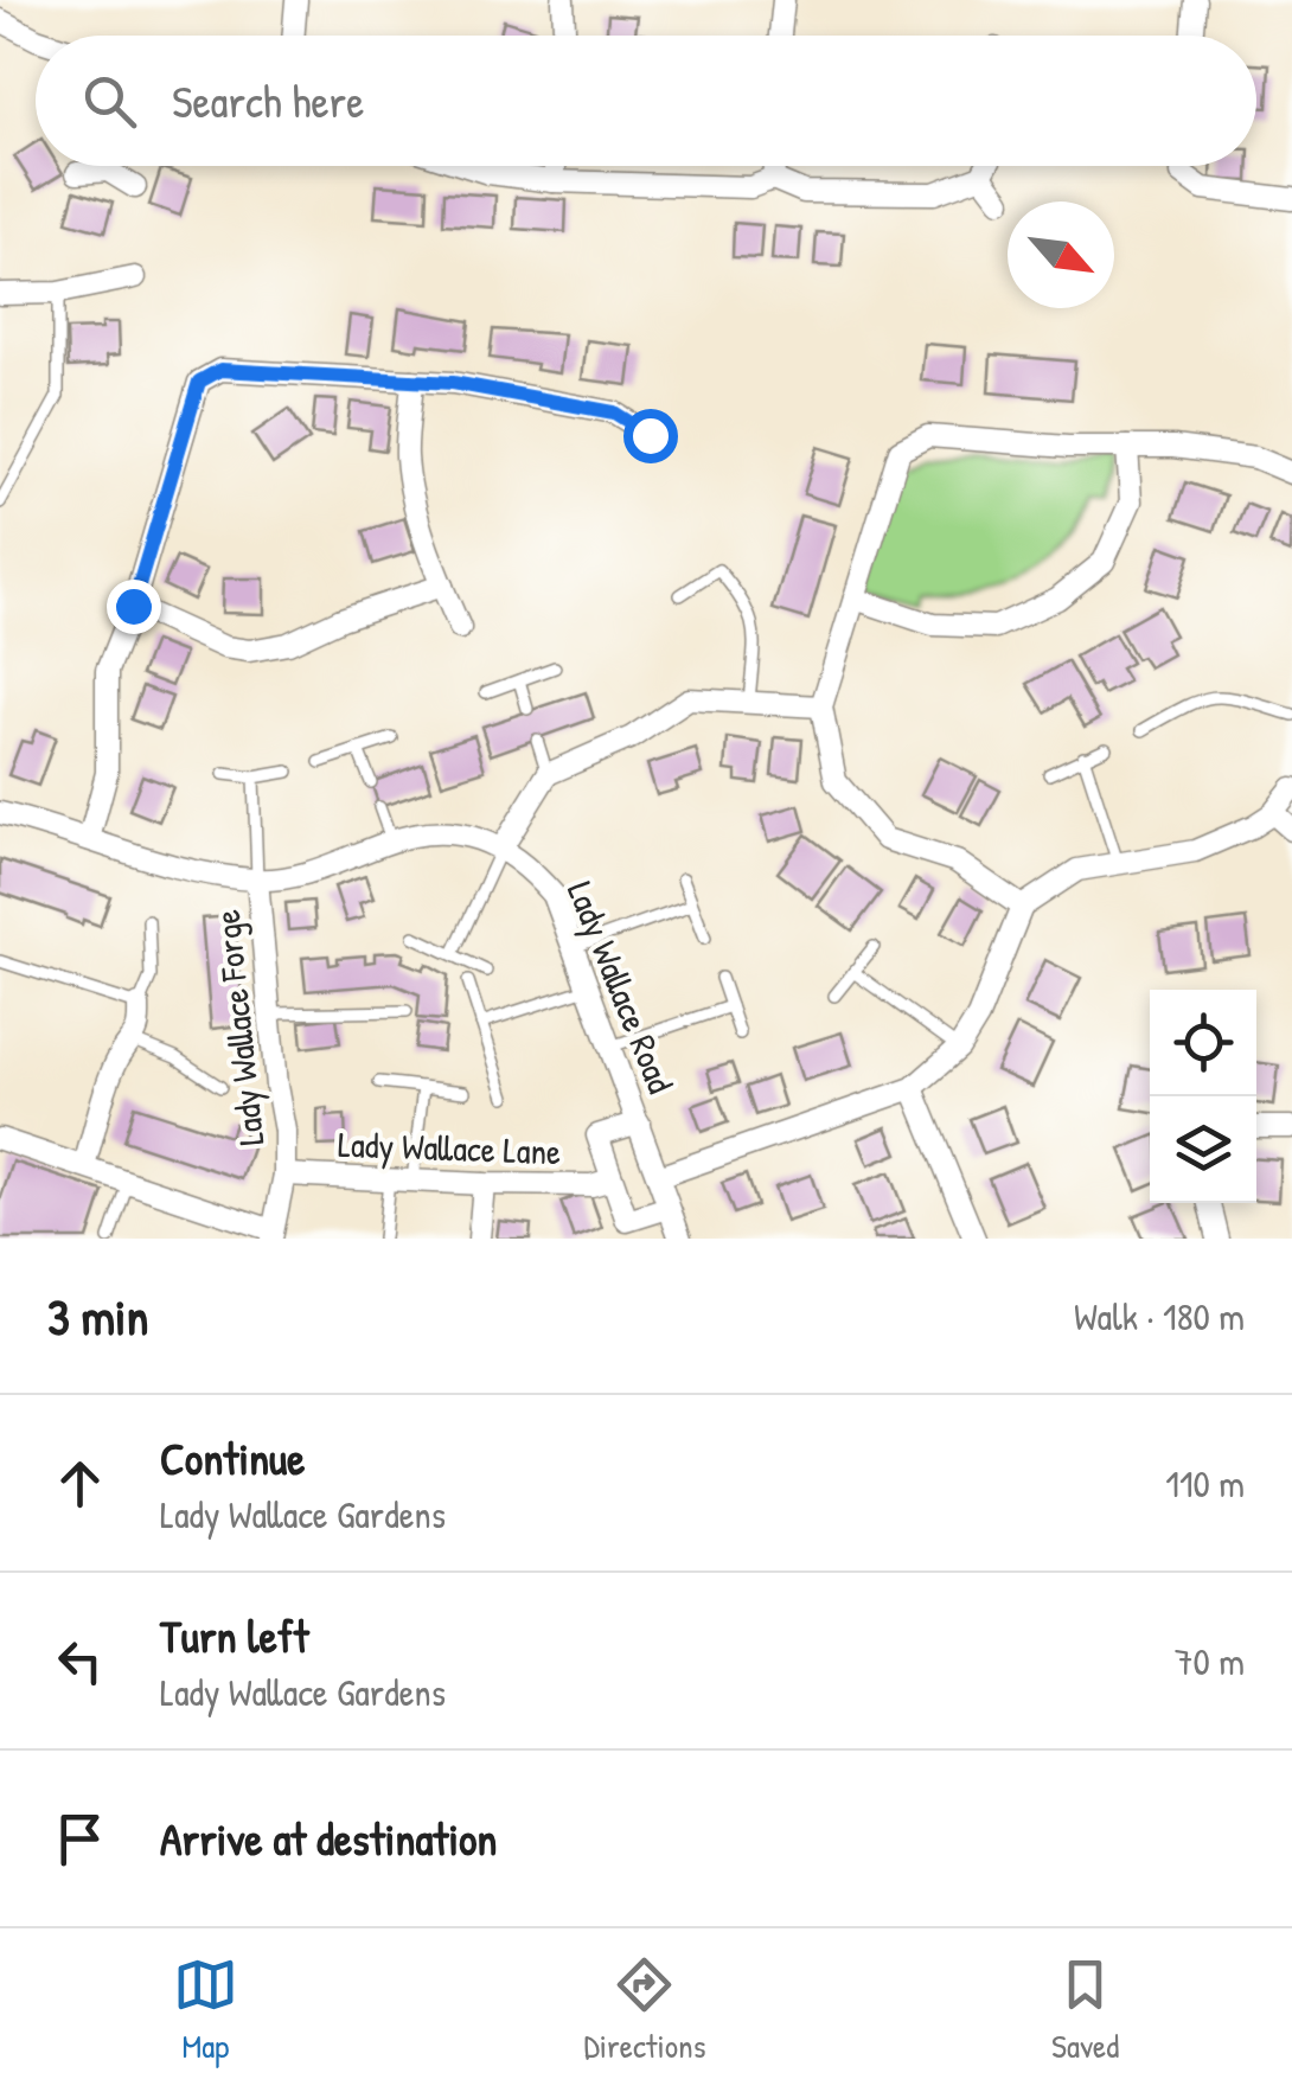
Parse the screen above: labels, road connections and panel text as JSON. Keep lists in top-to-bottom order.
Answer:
{
  "streets": {
    "street": ["Lady Wallace Road", "Lady Wallace Forge", "Lady Wallace Lane"]
  },
  "crossings": [
    ["Lady Wallace Road", "Lady Wallace Forge"],
    ["Lady Wallace Road", "Lady Wallace Lane"],
    ["Lady Wallace Forge", "Lady Wallace Lane"]
  ],
  "north": "bottom right",
  "page": {
    "search": "Search here",
    "heading": ["3 min", "Walk · 180 m"],
    "list": [
      ["Continue", "Lady Wallace Gardens", "110 m"],
      ["Turn left", "Lady Wallace Gardens", "70 m"],
      "Arrive at destination"
    ],
    "nav": ["Map", "Directions", "Saved"]
  }
}
